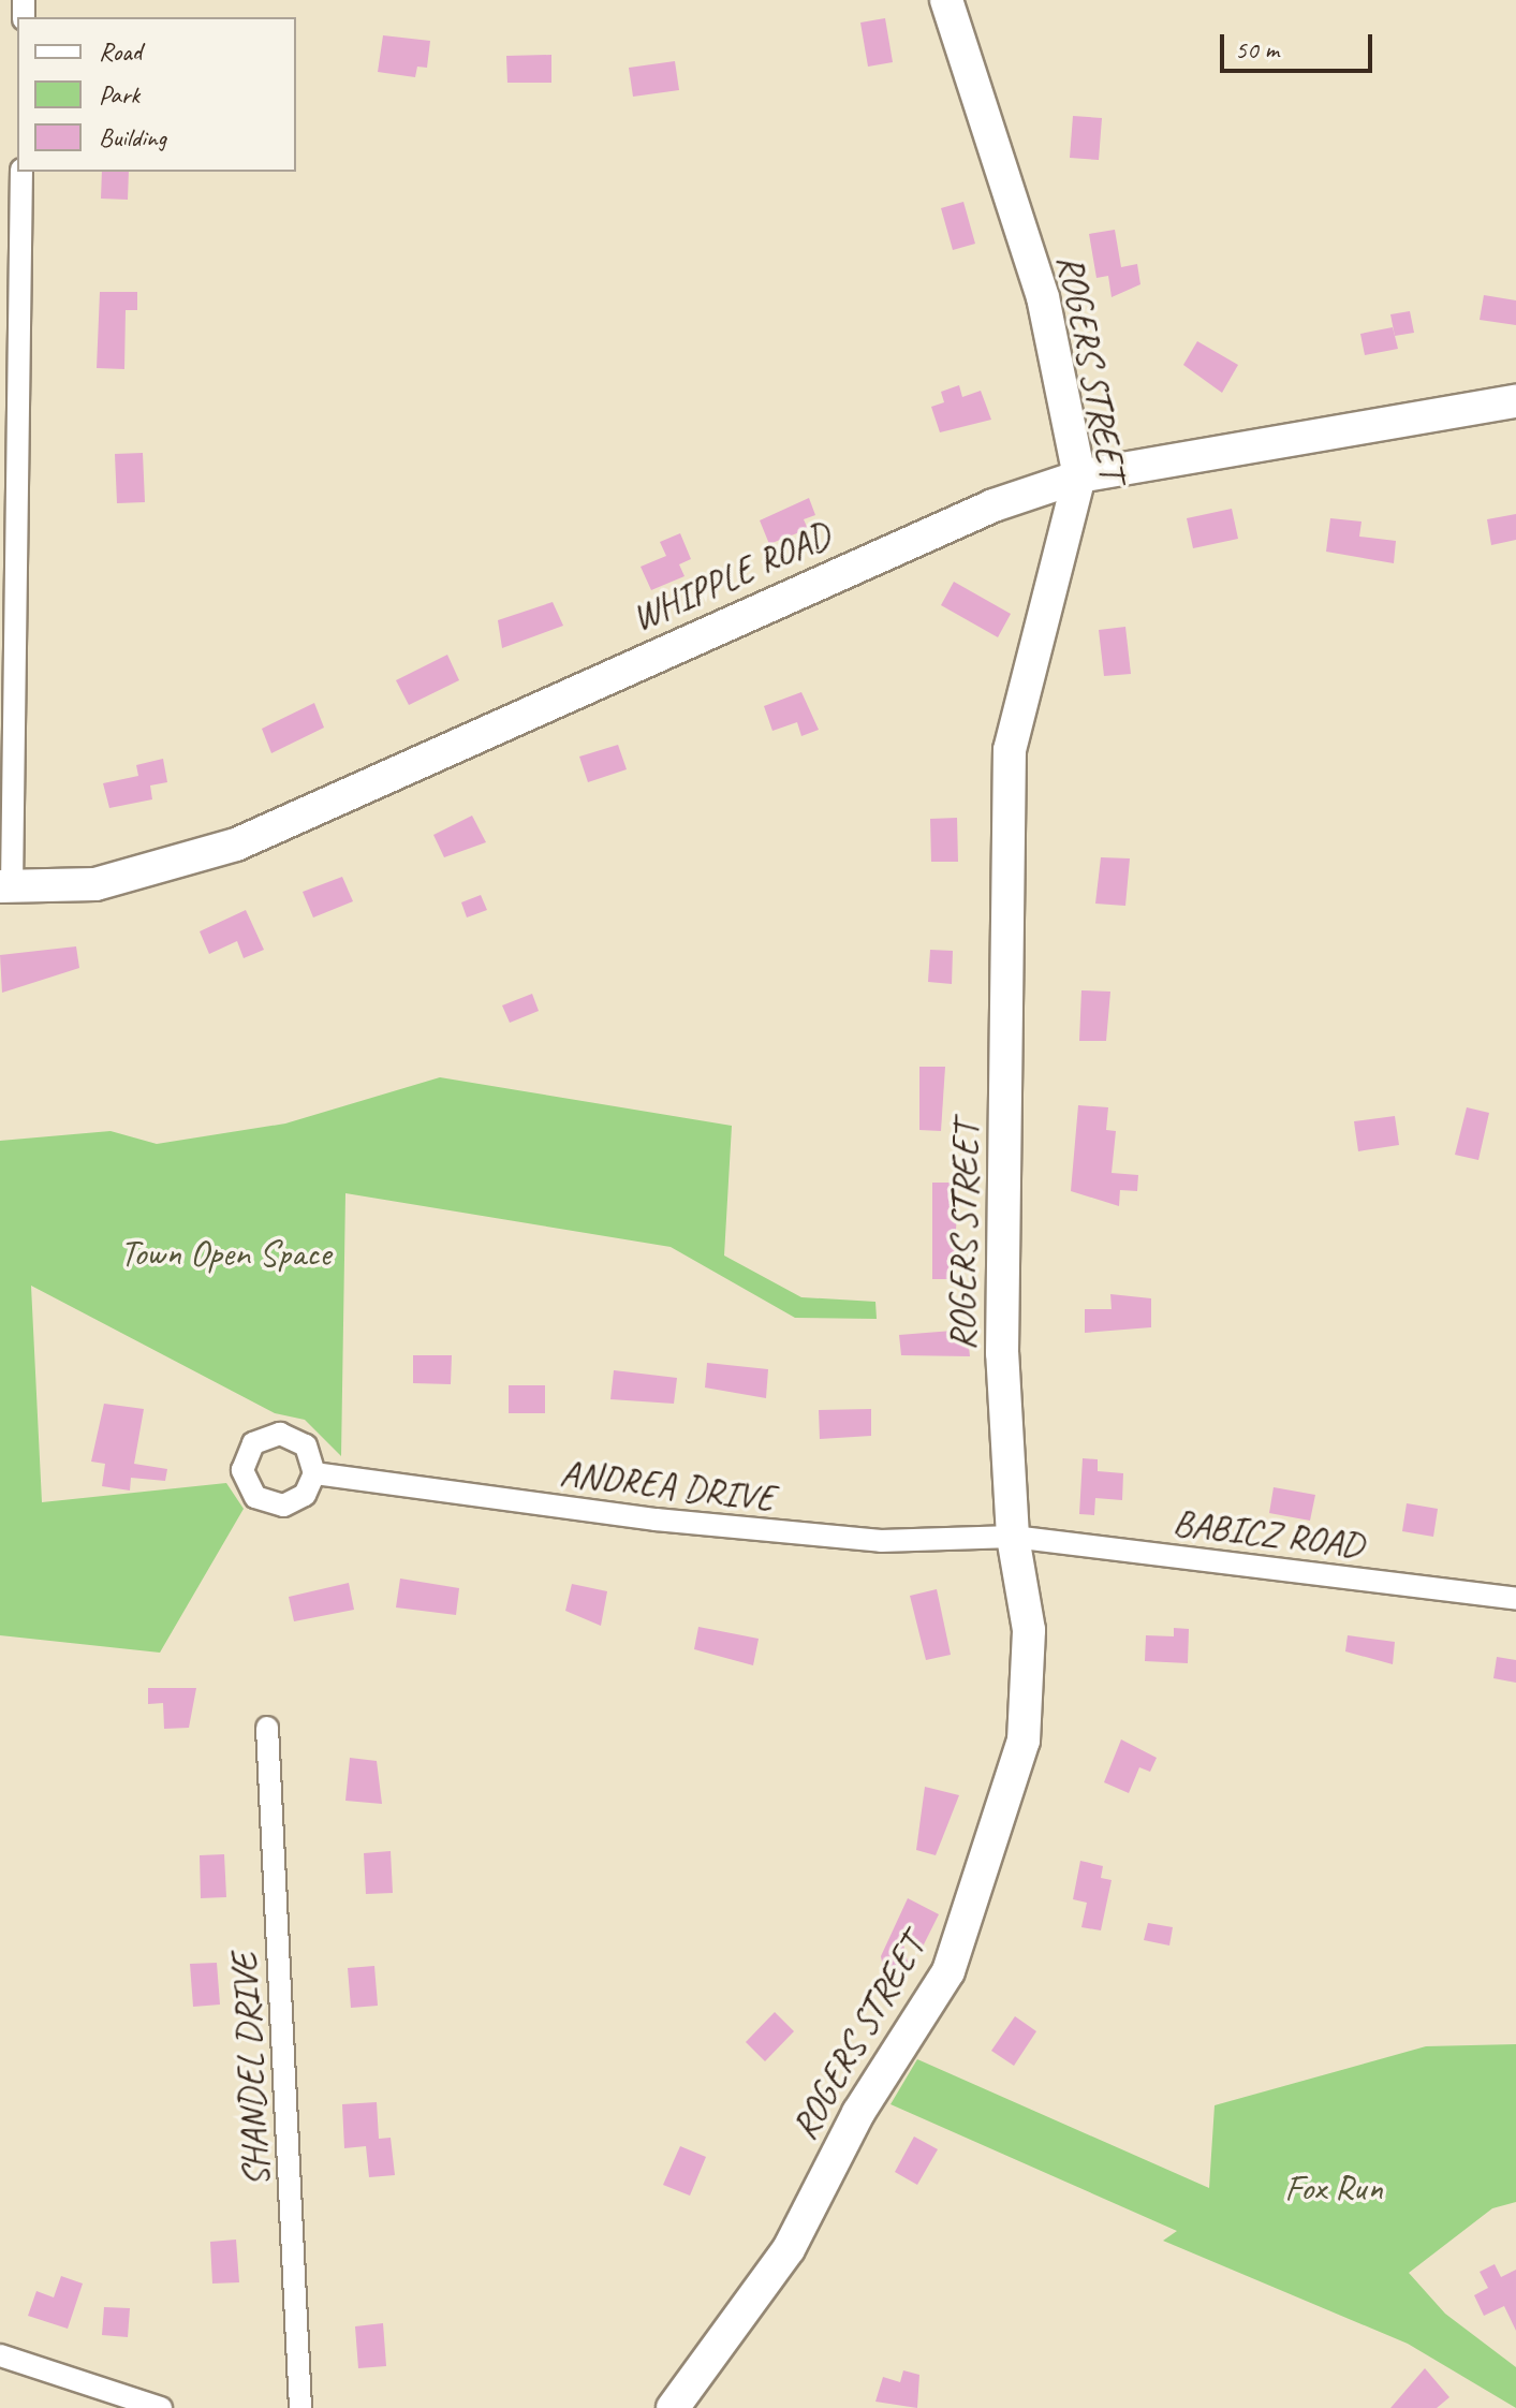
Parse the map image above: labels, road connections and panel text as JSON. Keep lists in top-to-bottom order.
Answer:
{
  "streets": {
    "street": [
      "ROGERS STREET",
      "WHIPPLE ROAD",
      "ANDREA DRIVE",
      "BABICZ ROAD",
      "SHANDEL DRIVE"
    ]
  },
  "crossings": [
    ["ROGERS STREET", "WHIPPLE ROAD"],
    ["ROGERS STREET", "ANDREA DRIVE"],
    ["ROGERS STREET", "BABICZ ROAD"],
    ["ANDREA DRIVE", "BABICZ ROAD"]
  ],
  "parks": ["Town Open Space", "Fox Run"],
  "legend": ["Road", "Park", "Building"],
  "scale_bar": "50 m"
}
